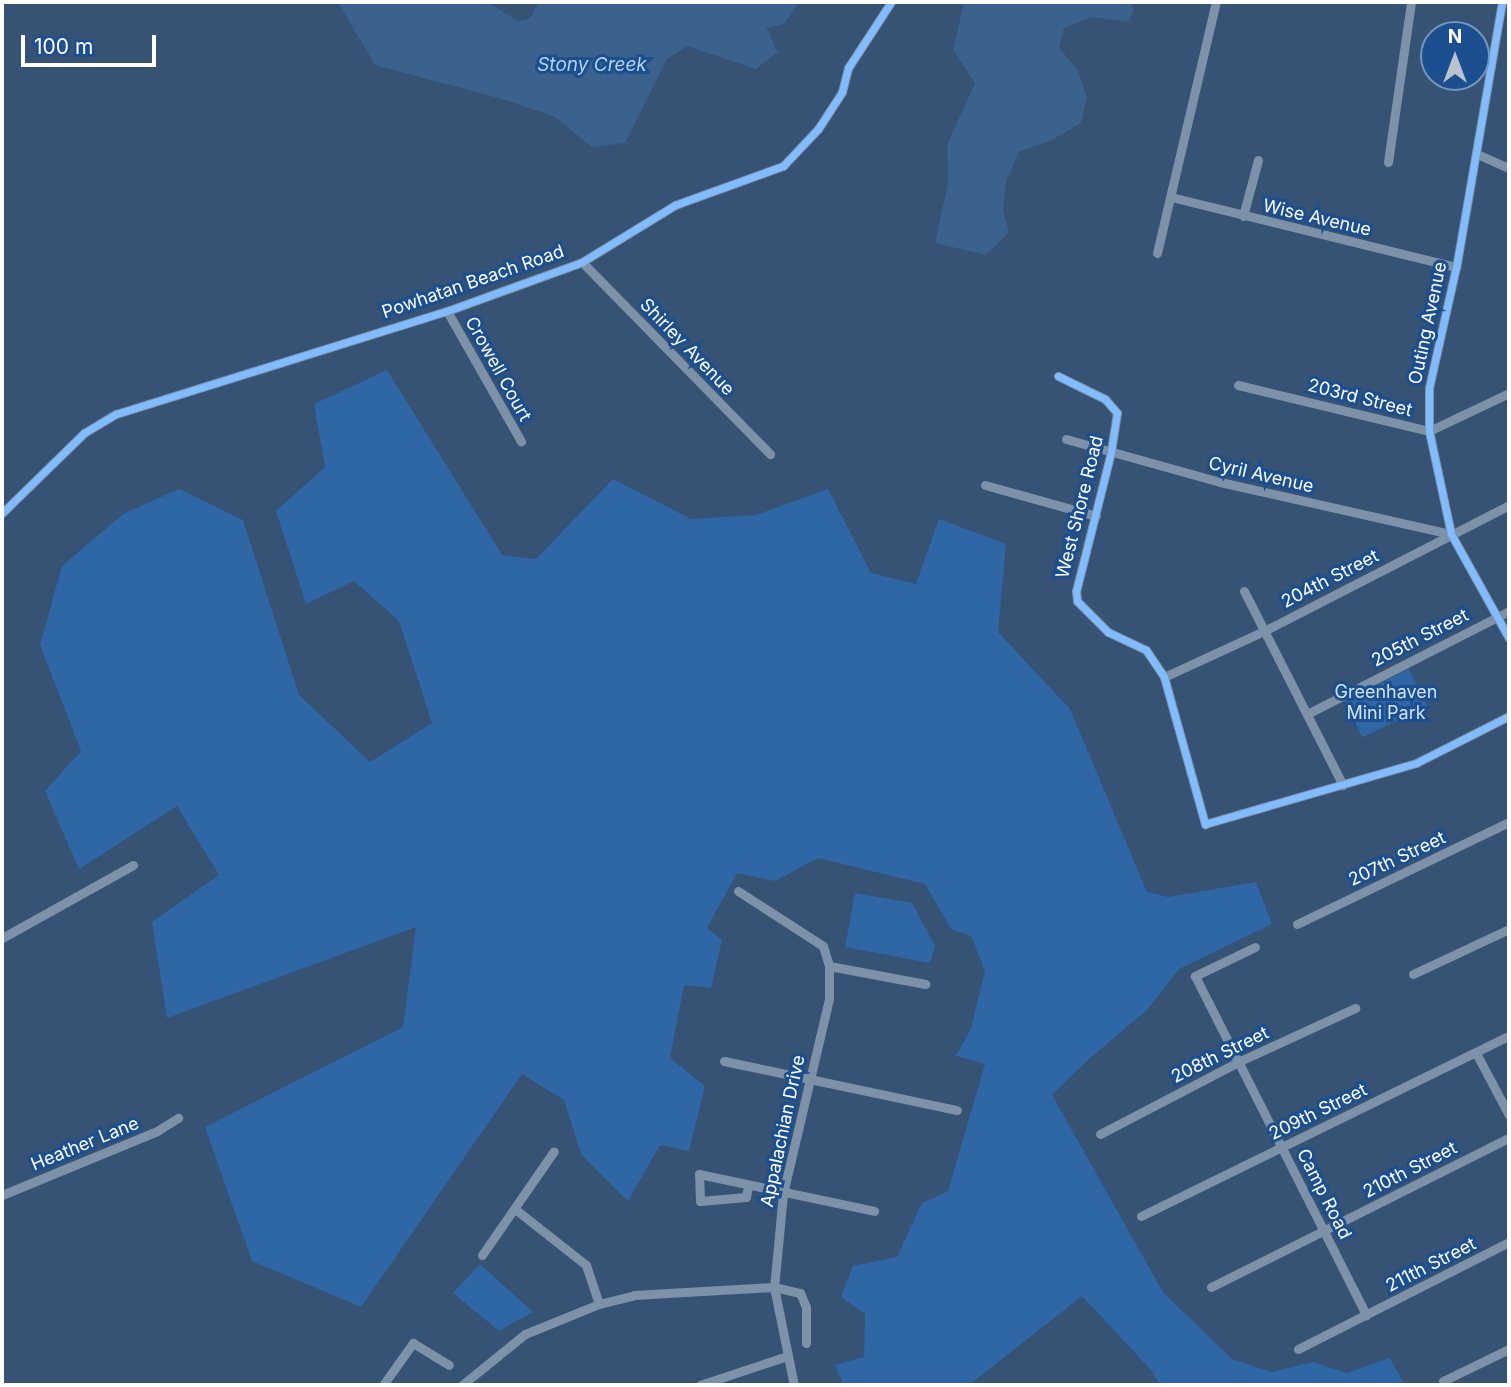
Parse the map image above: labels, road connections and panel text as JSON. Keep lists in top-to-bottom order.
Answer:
{
  "streets": {
    "street": [
      "Wise Avenue",
      "Powhatan Beach Road",
      "Outing Avenue",
      "Shirley Avenue",
      "Crowell Court",
      "203rd Street",
      "Cyril Avenue",
      "West Shore Road",
      "204th Street",
      "205th Street",
      "207th Street",
      "208th Street",
      "209th Street",
      "Appalachian Drive",
      "Heather Lane",
      "210th Street",
      "Camp Road",
      "211th Street"
    ]
  },
  "crossings": [
    ["Wise Avenue", "Outing Avenue"],
    ["Powhatan Beach Road", "Shirley Avenue"],
    ["Powhatan Beach Road", "Crowell Court"],
    ["Outing Avenue", "203rd Street"],
    ["Outing Avenue", "Cyril Avenue"],
    ["Outing Avenue", "204th Street"],
    ["Outing Avenue", "205th Street"],
    ["Cyril Avenue", "West Shore Road"],
    ["Cyril Avenue", "204th Street"],
    ["West Shore Road", "204th Street"],
    ["208th Street", "Camp Road"],
    ["209th Street", "Camp Road"],
    ["210th Street", "Camp Road"],
    ["Camp Road", "211th Street"]
  ],
  "water": ["Stony Creek"],
  "parks": ["Greenhaven Mini Park"],
  "scale_bar": "100 m",
  "north": "top"
}
